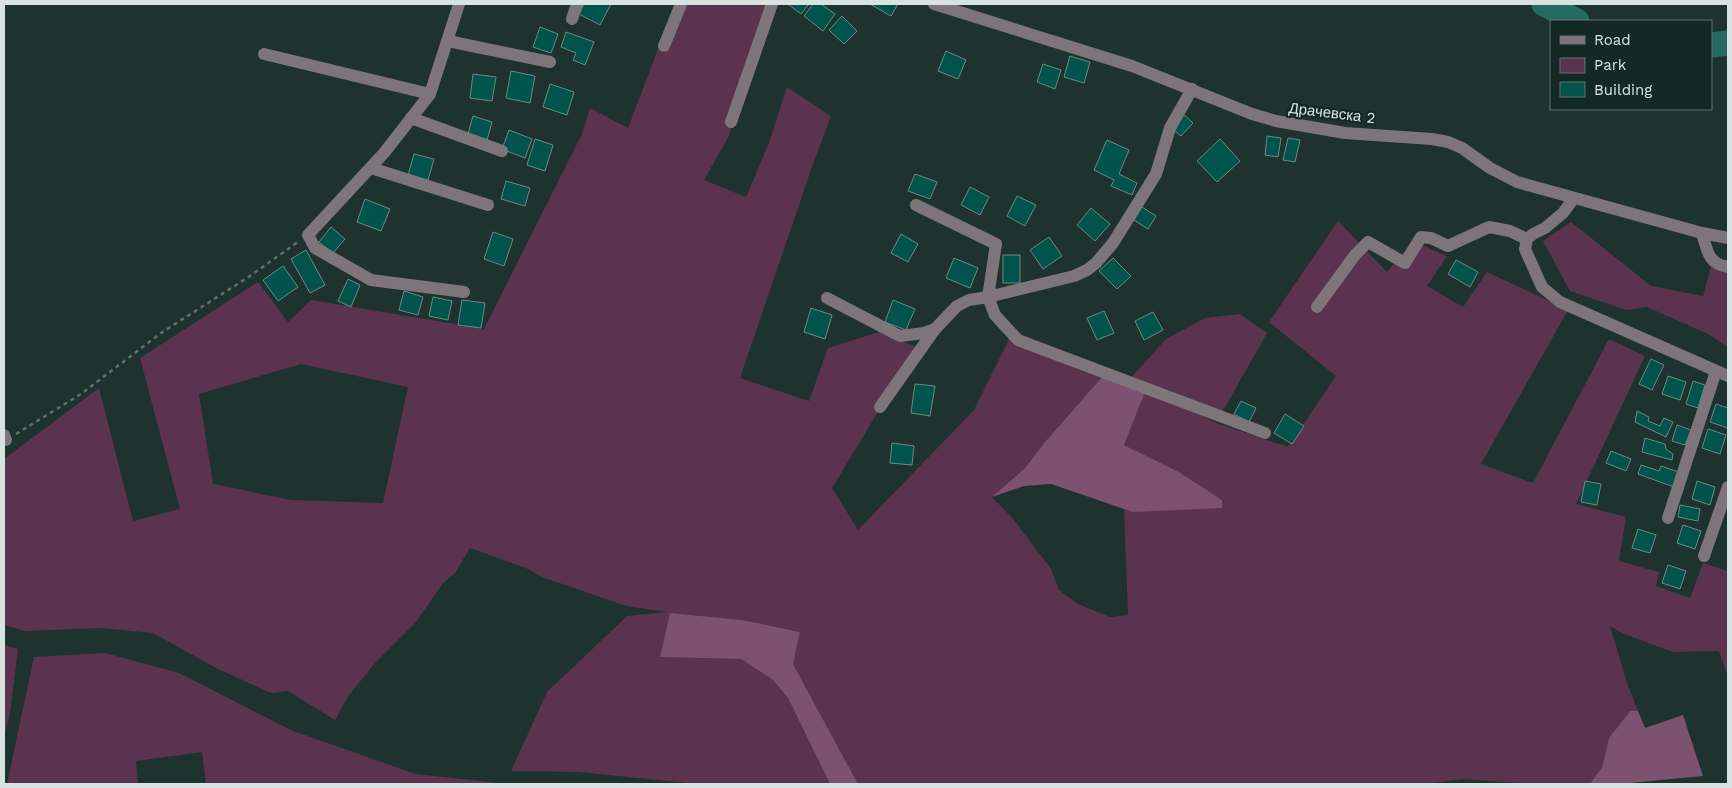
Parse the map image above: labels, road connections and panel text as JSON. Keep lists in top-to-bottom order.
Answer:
{
  "streets": {
    "street": ["Драчевска 2"]
  },
  "legend": ["Road", "Park", "Building"]
}
